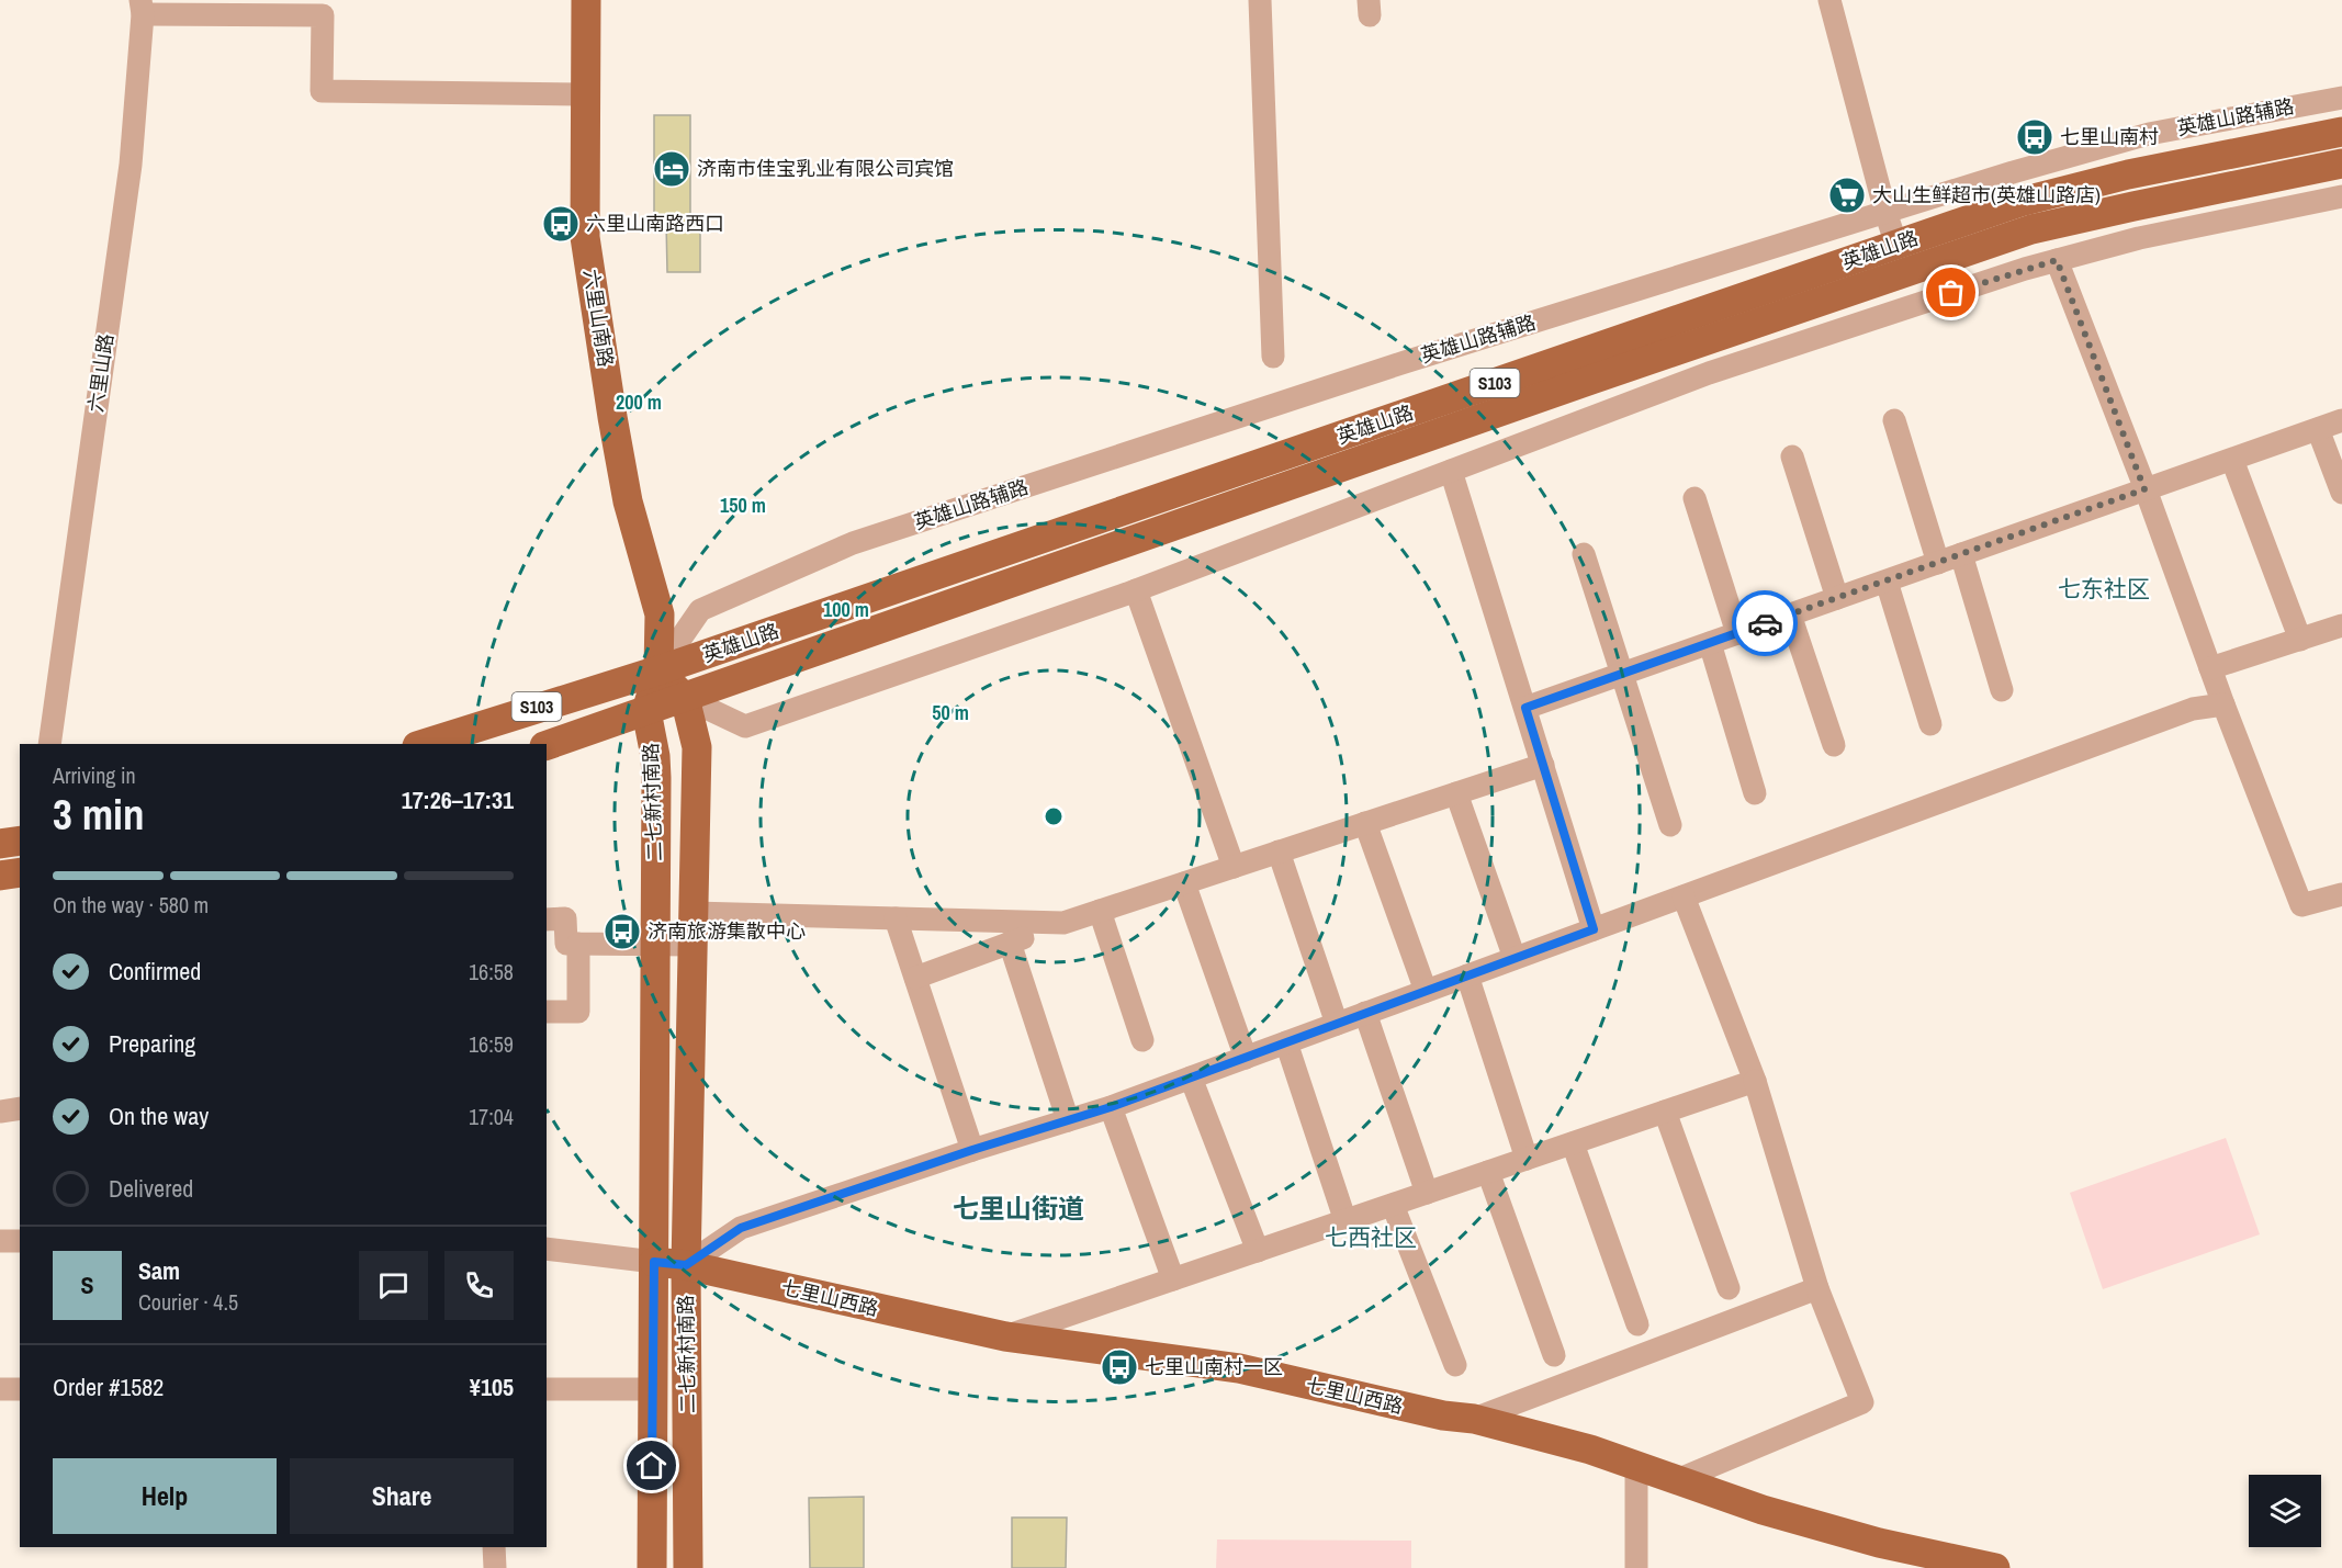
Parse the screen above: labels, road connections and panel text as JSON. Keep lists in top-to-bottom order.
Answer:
{
  "streets": {
    "main road": [
      "英雄山路",
      "六里山南路",
      "S103",
      "二七新村南路",
      "七里山西路"
    ],
    "street": ["英雄山路辅路", "六里山路"]
  },
  "crossings": [
    ["英雄山路辅路", "英雄山路"],
    ["英雄山路辅路", "六里山南路"],
    ["英雄山路辅路", "二七新村南路"],
    ["英雄山路", "六里山南路"],
    ["英雄山路", "二七新村南路"],
    ["六里山南路", "二七新村南路"],
    ["二七新村南路", "七里山西路"]
  ],
  "districts": ["七东社区", "七里山街道", "七西社区"],
  "places": {
    "bus stop": [
      "七里山南村",
      "六里山南路西口",
      "济南旅游集散中心",
      "七里山南村一区"
    ],
    "hotel": ["济南市佳宝乳业有限公司宾馆"],
    "supermarket": ["大山生鲜超市(英雄山路店)"]
  },
  "page": {
    "heading": ["3 min", "Arriving in", "17:26–17:31"],
    "panel": [
      "Sam",
      "Courier · 4.5",
      "Order #1582",
      "¥105"
    ],
    "bar": "On the way · 580 m",
    "list": [
      ["Confirmed", "16:58"],
      ["Preparing", "16:59"],
      ["On the way", "17:04"],
      "Delivered"
    ],
    "round": "S",
    "buttons": ["Help", "Share"]
  },
  "rings": [
    "200 m",
    "150 m",
    "100 m",
    "50 m"
  ]
}
